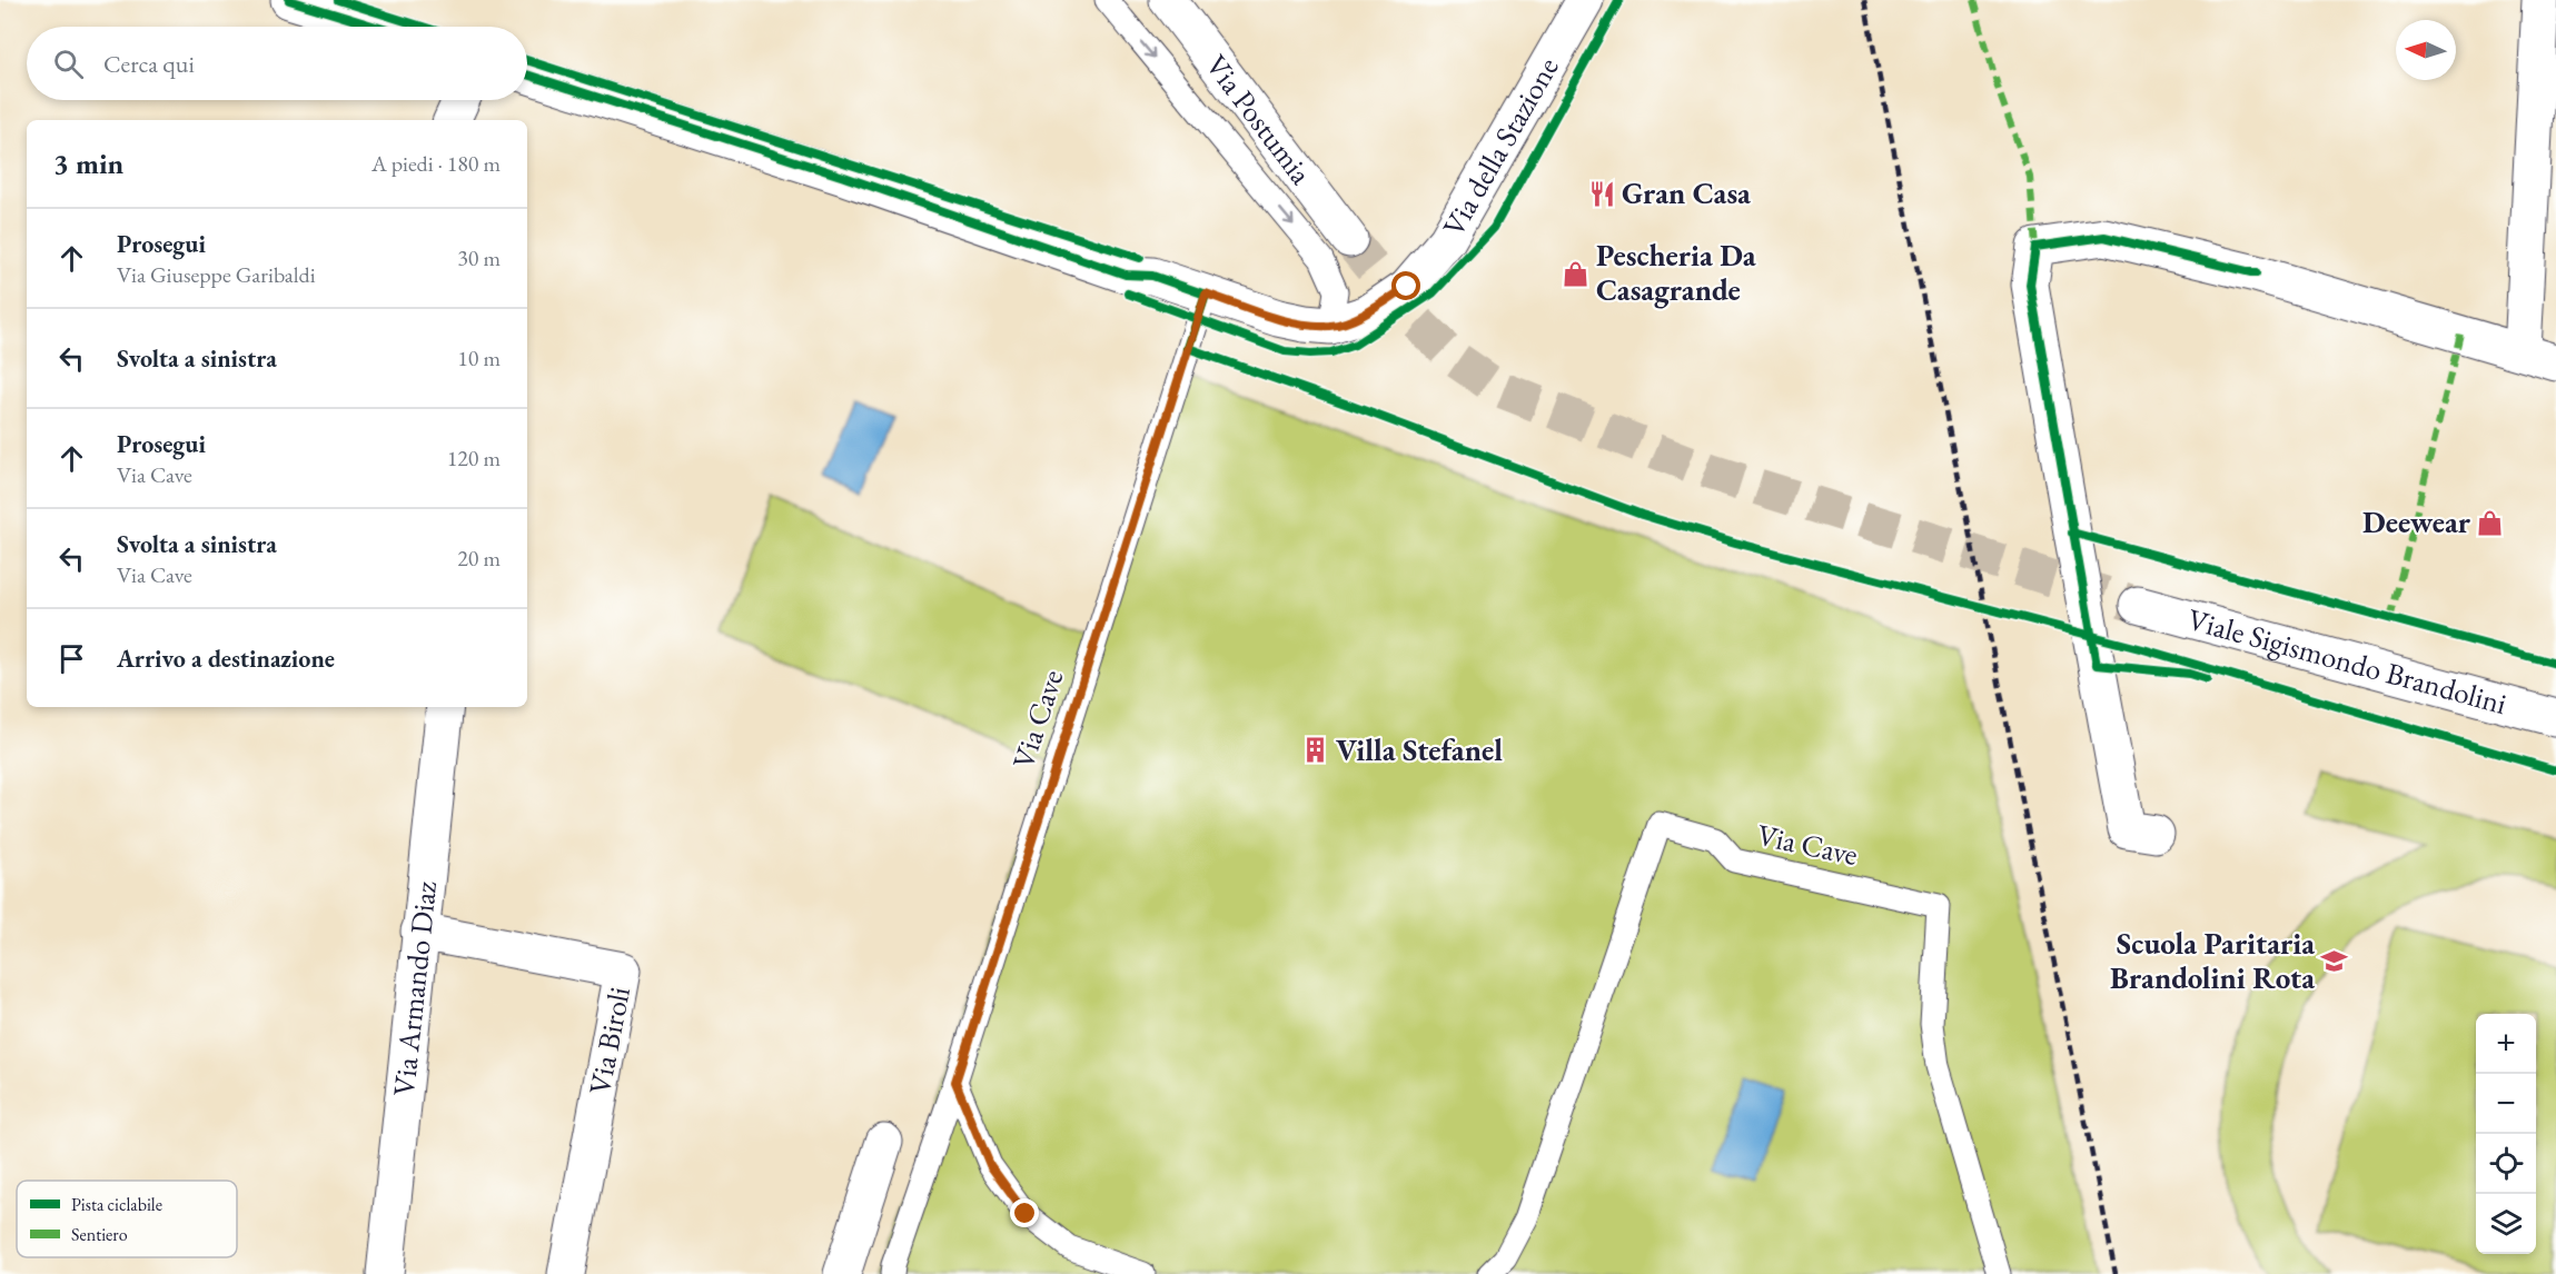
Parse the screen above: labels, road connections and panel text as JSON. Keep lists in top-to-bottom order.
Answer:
{
  "streets": {
    "street": [
      "Via Postumia",
      "Via della Stazione",
      "Viale Sigismondo Brandolini",
      "Via Armando Diaz",
      "Via Biroli"
    ],
    "lane": ["Via Cave"]
  },
  "crossings": [
    ["Via Armando Diaz", "Via Biroli"]
  ],
  "places": {
    "restaurant": ["Gran Casa"],
    "shop": ["Pescheria Da Casagrande", "Deewear"],
    "building": ["Villa Stefanel"],
    "school or university": ["Scuola Paritaria Brandolini Rota"]
  },
  "legend": ["Pista ciclabile", "Sentiero"],
  "north": "left",
  "page": {
    "search": "Cerca qui",
    "heading": ["3 min", "A piedi · 180 m"],
    "list": [
      ["Prosegui", "Via Giuseppe Garibaldi", "30 m"],
      ["Svolta a sinistra", "10 m"],
      ["Prosegui", "Via Cave", "120 m"],
      ["Svolta a sinistra", "Via Cave", "20 m"],
      "Arrivo a destinazione"
    ],
    "map_buttons": ["+", "−"]
  }
}
